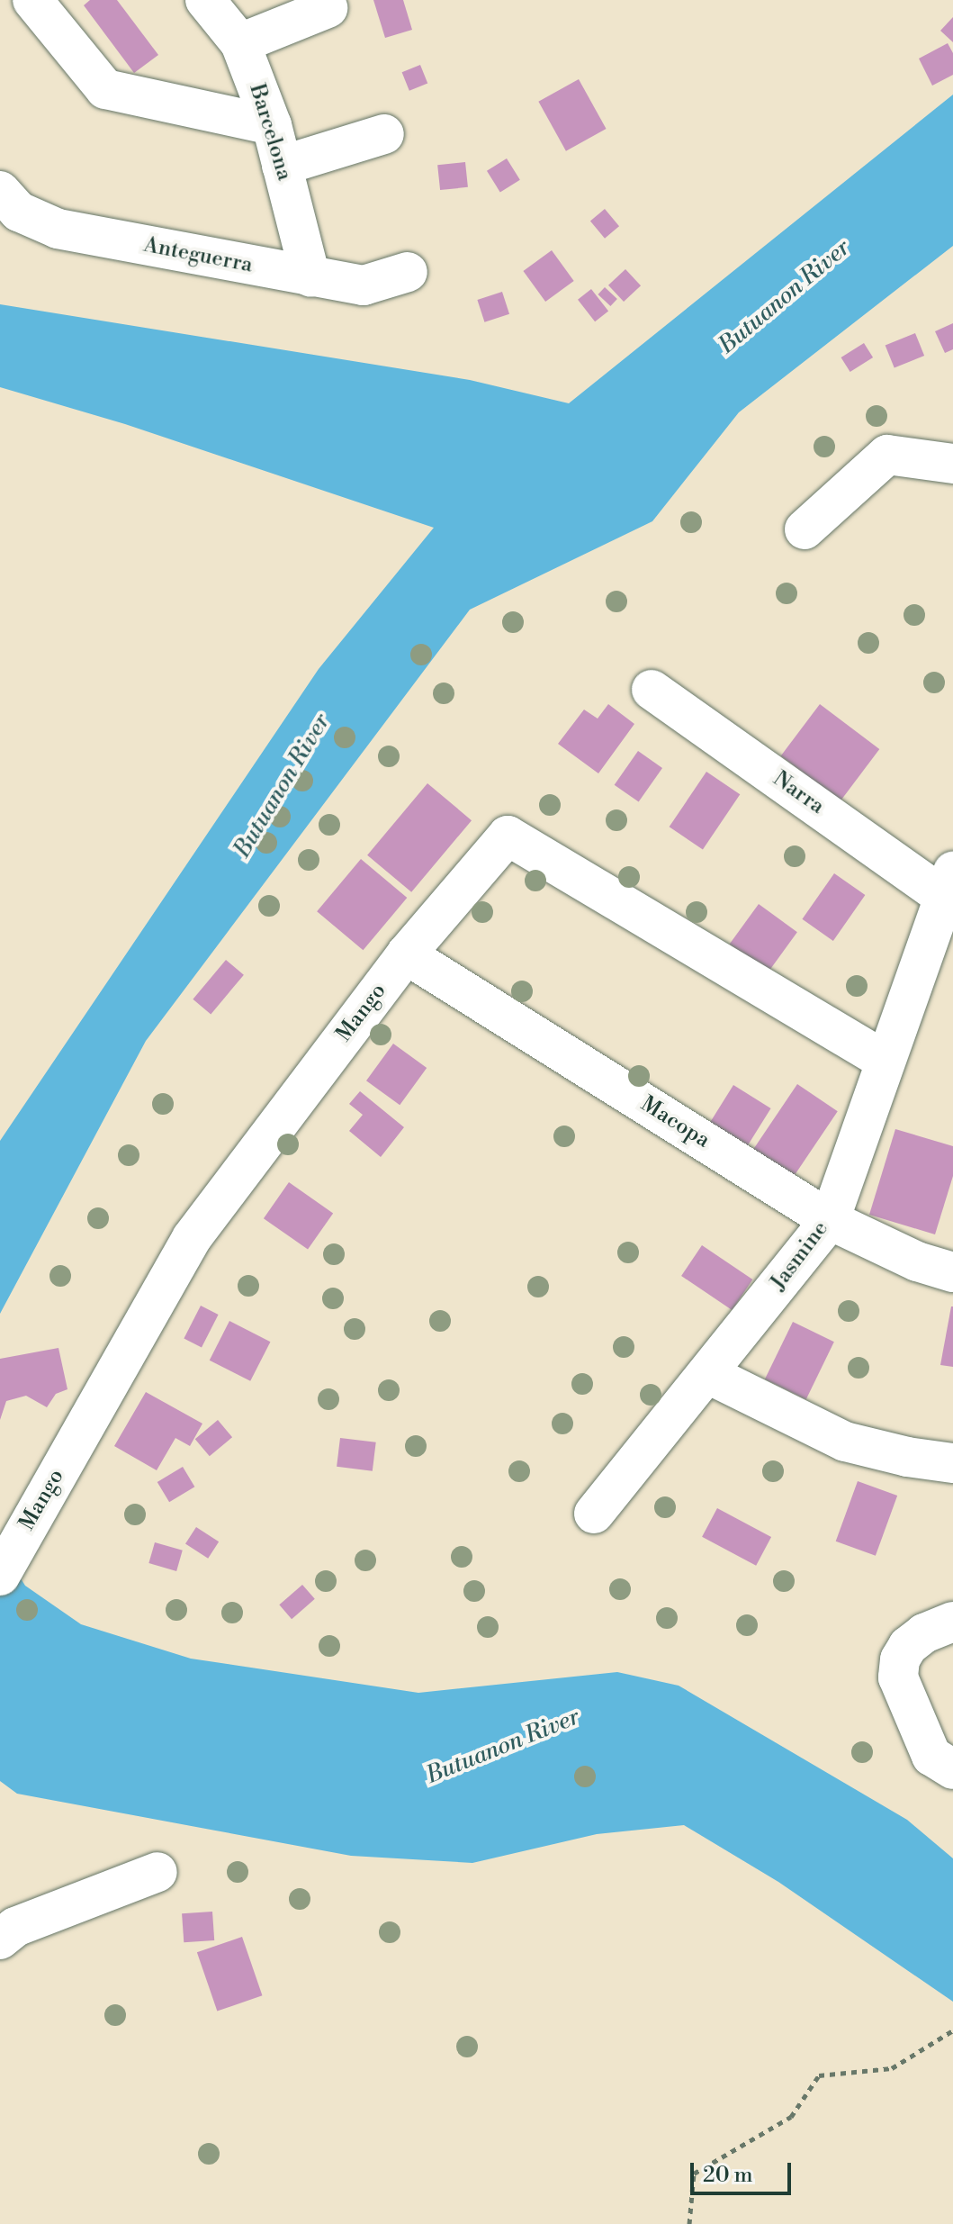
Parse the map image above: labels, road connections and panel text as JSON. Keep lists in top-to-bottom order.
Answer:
{
  "streets": {
    "street": [
      "Barcelona",
      "Anteguerra",
      "Narra",
      "Mango",
      "Macopa",
      "Jasmine"
    ]
  },
  "crossings": [
    ["Barcelona", "Anteguerra"],
    ["Narra", "Jasmine"],
    ["Mango", "Macopa"],
    ["Mango", "Jasmine"],
    ["Macopa", "Jasmine"]
  ],
  "water": ["Butuanon River"],
  "scale_bar": "20 m"
}
